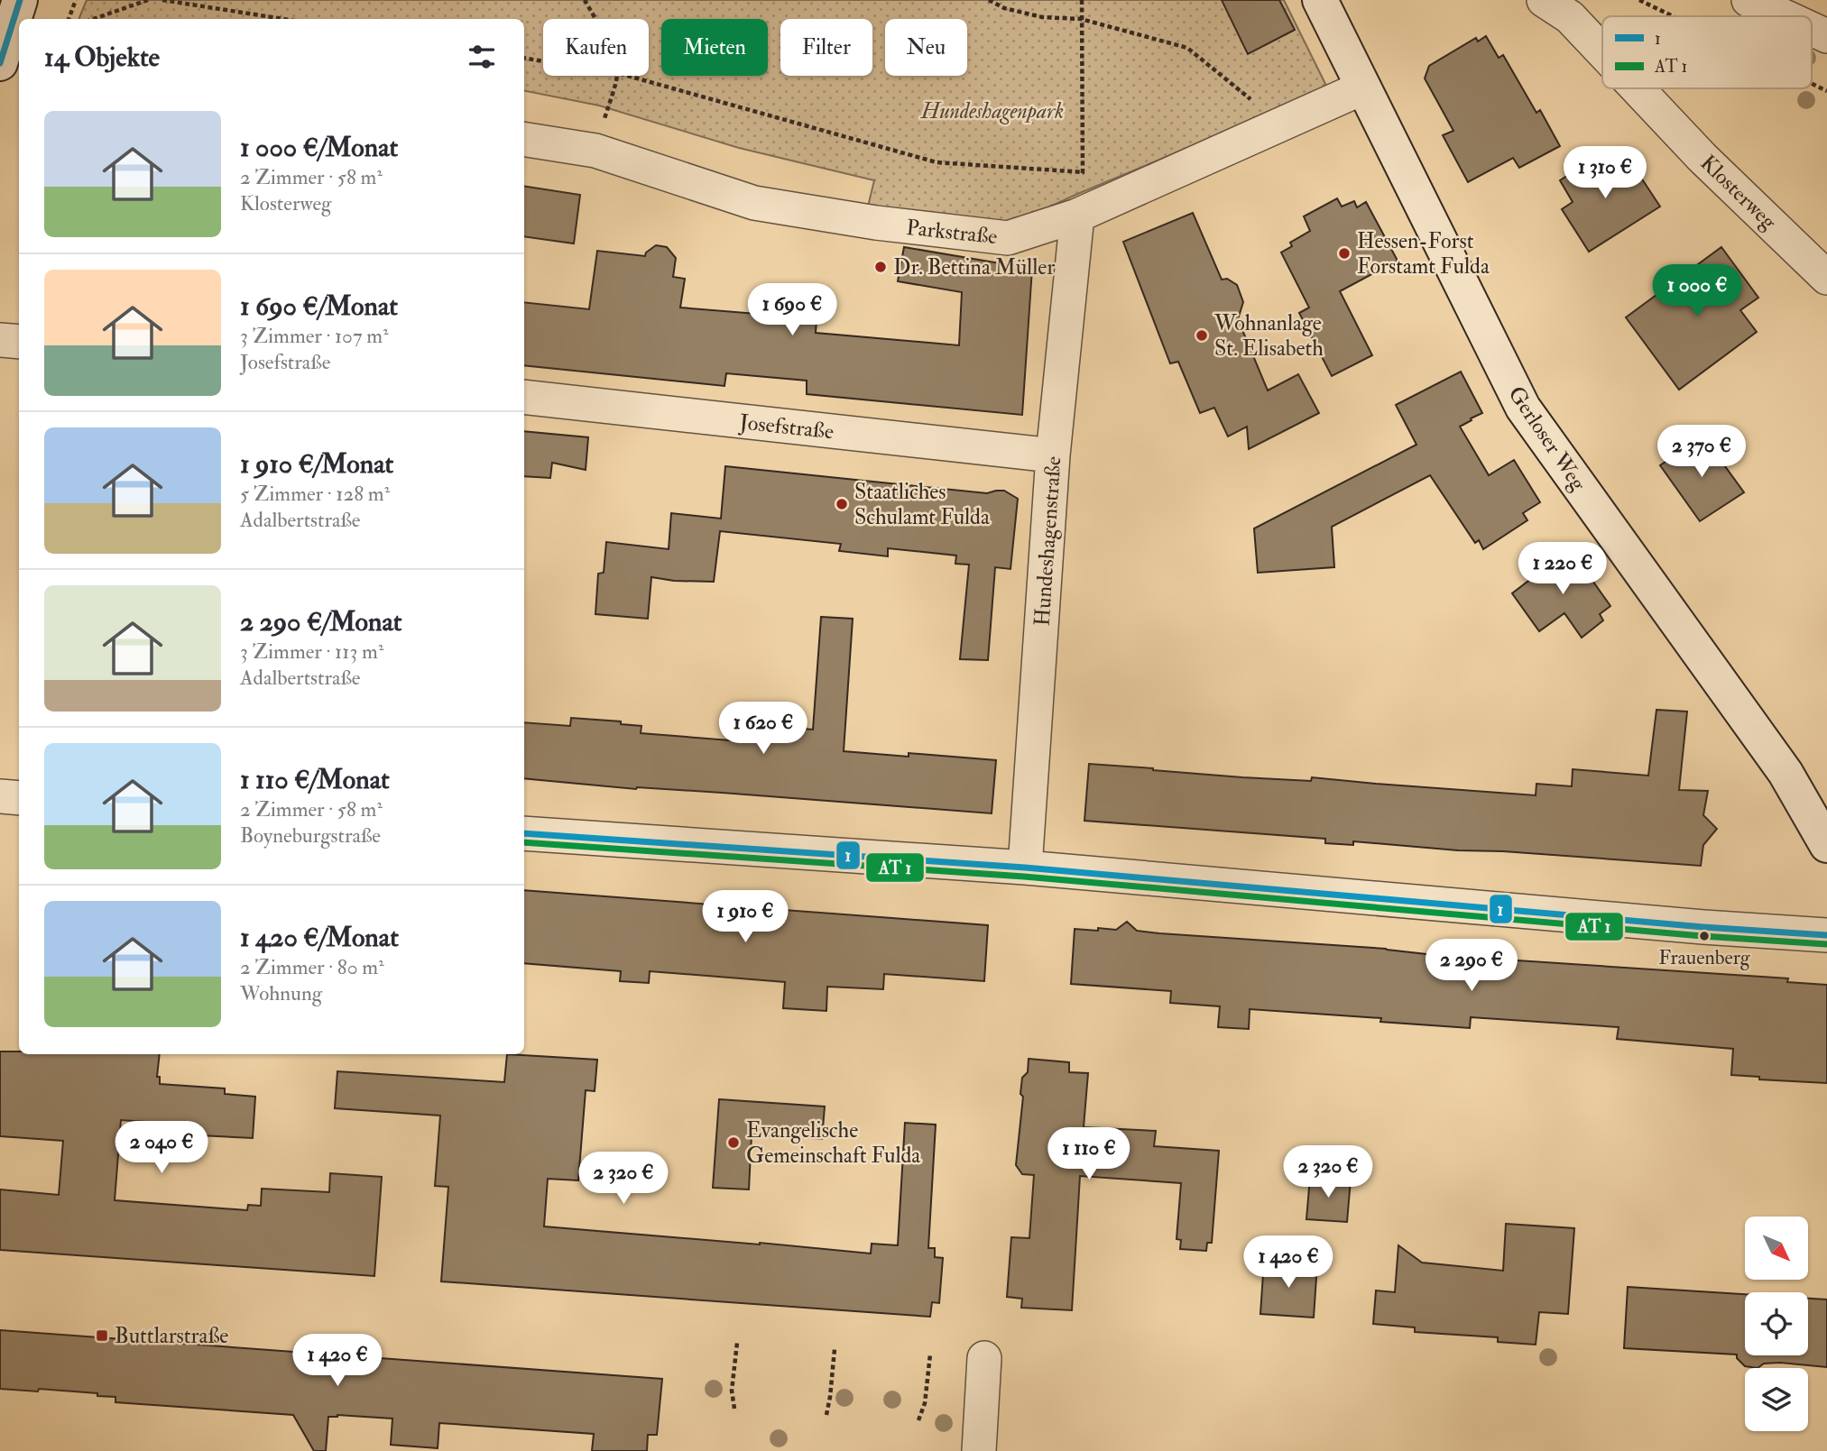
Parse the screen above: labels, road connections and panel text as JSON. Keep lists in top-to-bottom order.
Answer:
{
  "streets": {
    "street": [
      "Klosterweg",
      "Parkstraße",
      "Josefstraße",
      "Gerloser Weg",
      "Hundeshagenstraße"
    ]
  },
  "crossings": [
    ["Parkstraße", "Gerloser Weg"],
    ["Parkstraße", "Hundeshagenstraße"],
    ["Josefstraße", "Hundeshagenstraße"]
  ],
  "parks": ["Hundeshagenpark"],
  "places": {
    "other": [
      "Hessen-Forst Forstamt Fulda",
      "Dr. Bettina Müller",
      "Wohnanlage St. Elisabeth",
      "Staatliches Schulamt Fulda",
      "Frauenberg",
      "Evangelische Gemeinschaft Fulda"
    ],
    "transit": ["Buttlarstraße"]
  },
  "lines": ["transit line 1"],
  "legend": ["1", "AT 1"],
  "north": "bottom right",
  "page": {
    "chip": [
      "Kaufen",
      "Mieten",
      "Filter",
      "Neu"
    ],
    "heading": "14 Objekte",
    "list": [
      {
        "name": "1 000 €/Monat",
        "note": "2 Zimmer · 58 m² · Klosterweg"
      },
      {
        "name": "1 690 €/Monat",
        "note": "3 Zimmer · 107 m² · Josefstraße"
      },
      {
        "name": "1 910 €/Monat",
        "note": "5 Zimmer · 128 m² · Adalbertstraße"
      },
      {
        "name": "2 290 €/Monat",
        "note": "3 Zimmer · 113 m² · Adalbertstraße"
      },
      {
        "name": "1 110 €/Monat",
        "note": "2 Zimmer · 58 m² · Boyneburgstraße"
      },
      {
        "name": "1 420 €/Monat",
        "note": "2 Zimmer · 80 m² · Wohnung"
      }
    ],
    "price": [
      "1 310 €",
      "1 000 €",
      "1 690 €",
      "2 370 €",
      "1 220 €",
      "1 620 €",
      "1 910 €",
      "2 290 €",
      "2 040 €",
      "1 110 €",
      "2 320 €",
      "2 320 €",
      "1 420 €",
      "1 420 €"
    ]
  }
}
